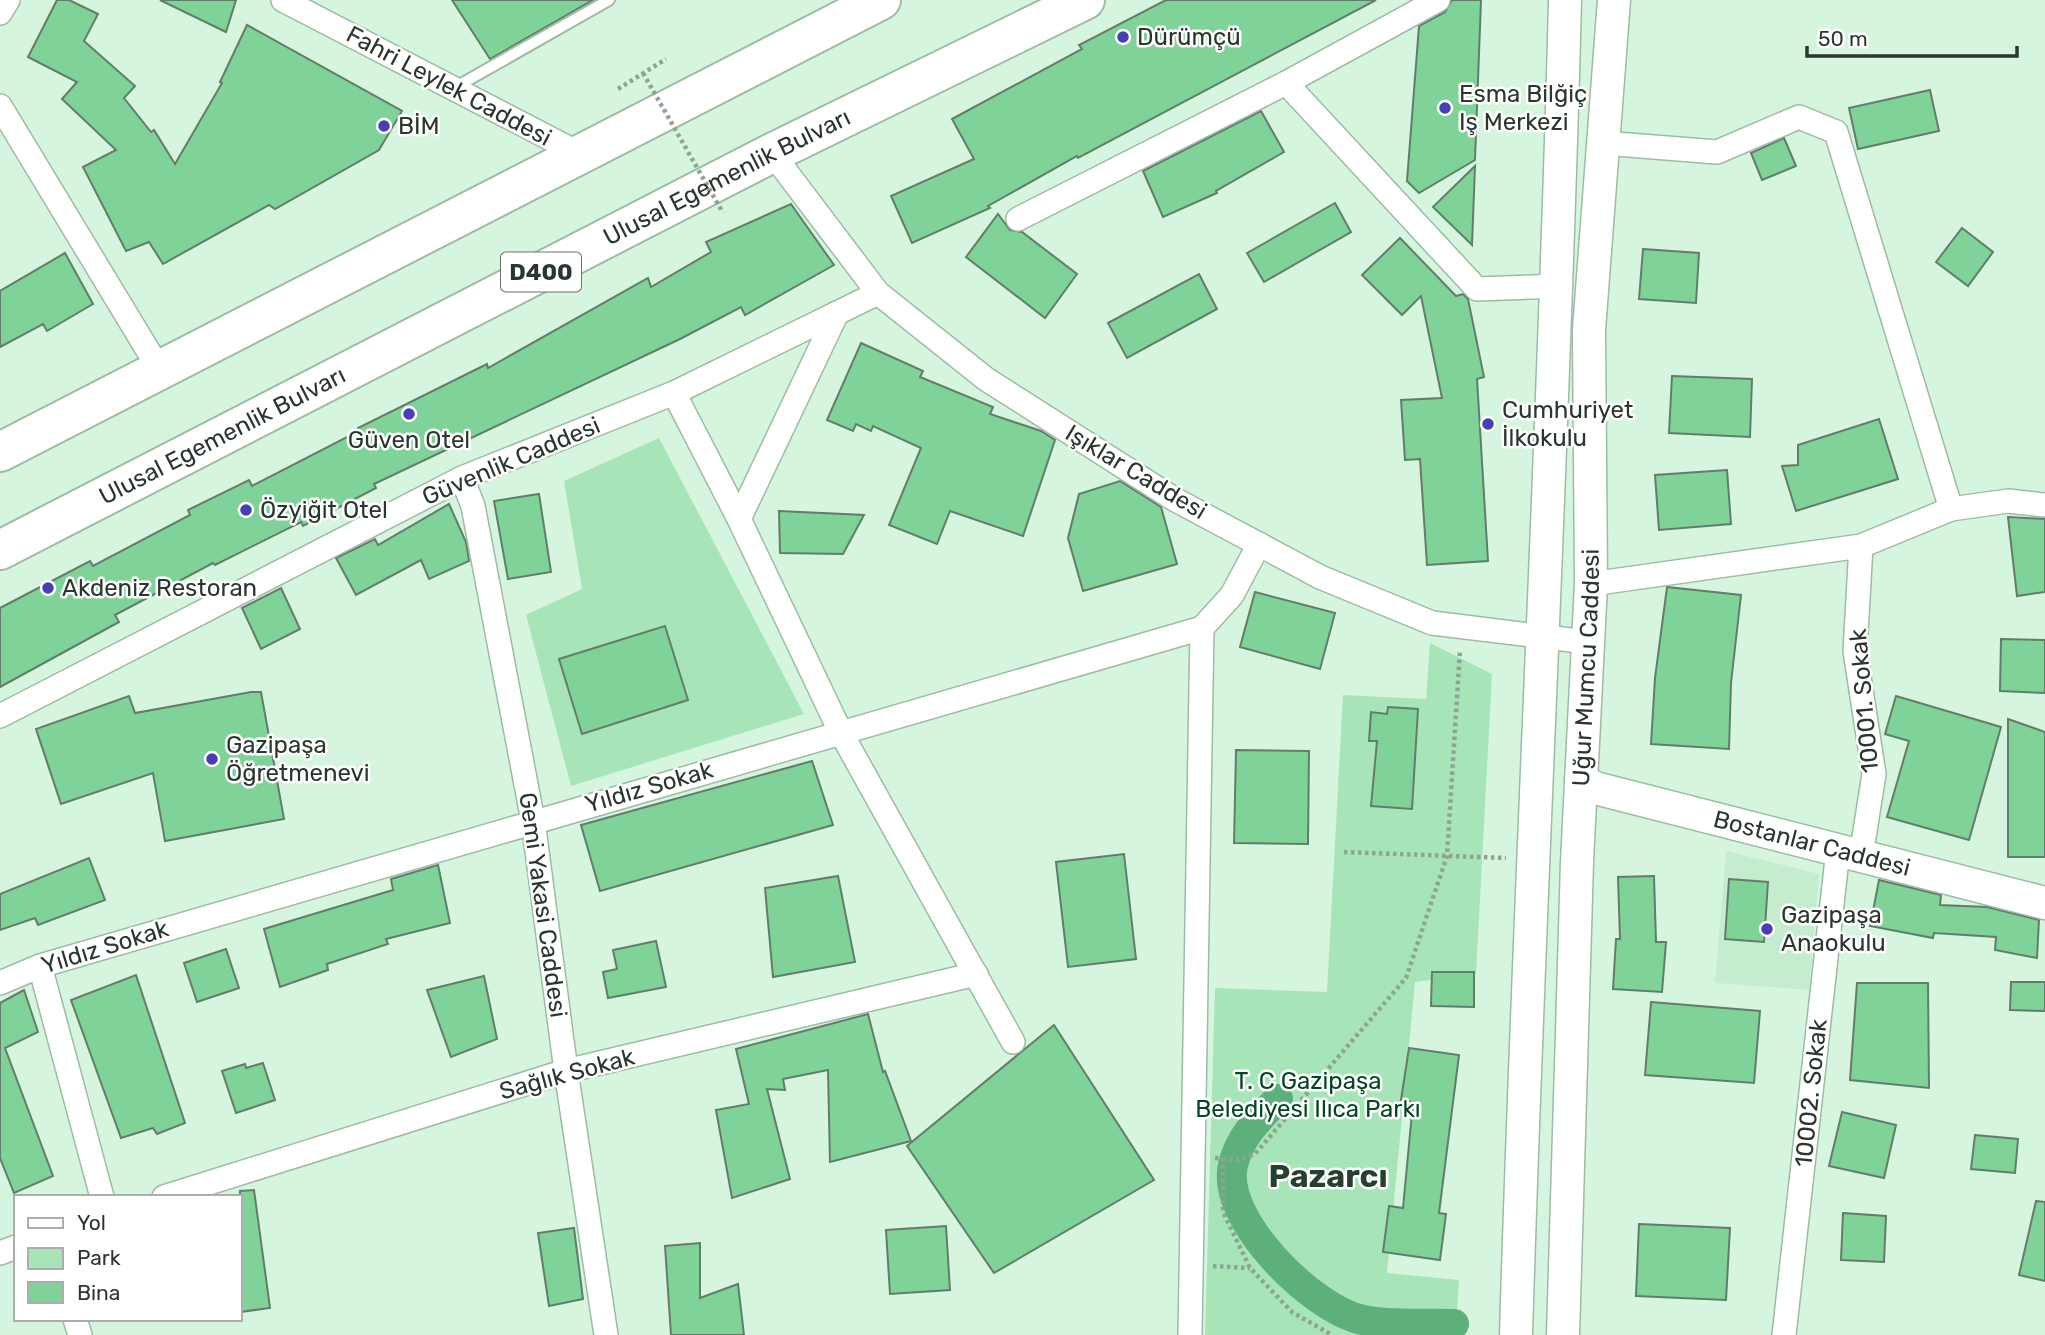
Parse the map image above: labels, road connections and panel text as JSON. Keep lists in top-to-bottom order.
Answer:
{
  "streets": {
    "highway": ["Ulusal Egemenlik Bulvarı", "D400"],
    "main road": ["Uğur Mumcu Caddesi", "Bostanlar Caddesi"],
    "street": [
      "Fahri Leylek Caddesi",
      "Güvenlik Caddesi",
      "Işıklar Caddesi",
      "10001. Sokak",
      "Yıldız Sokak",
      "Gemi Yakasi Caddesi",
      "Sağlık Sokak",
      "10002. Sokak"
    ]
  },
  "crossings": [
    ["Ulusal Egemenlik Bulvarı", "Işıklar Caddesi"],
    ["Güvenlik Caddesi", "Işıklar Caddesi"],
    ["Güvenlik Caddesi", "Gemi Yakasi Caddesi"],
    ["Işıklar Caddesi", "Uğur Mumcu Caddesi"],
    ["Uğur Mumcu Caddesi", "Bostanlar Caddesi"],
    ["10001. Sokak", "Bostanlar Caddesi"],
    ["10001. Sokak", "10002. Sokak"],
    ["Yıldız Sokak", "Gemi Yakasi Caddesi"],
    ["Bostanlar Caddesi", "10002. Sokak"],
    ["Gemi Yakasi Caddesi", "Sağlık Sokak"]
  ],
  "districts": ["Pazarcı"],
  "parks": ["T. C Gazipaşa Belediyesi Ilıca Parkı"],
  "places": [
    "Dürümçü",
    "Esma Bilğiç Iş Merkezi",
    "BİM",
    "Güven Otel",
    "Cumhuriyet İlkokulu",
    "Özyiğit Otel",
    "Akdeniz Restoran",
    "Gazipaşa Öğretmenevi",
    "Gazipaşa Anaokulu"
  ],
  "legend": ["Yol", "Park", "Bina"],
  "scale_bar": "50 m"
}
